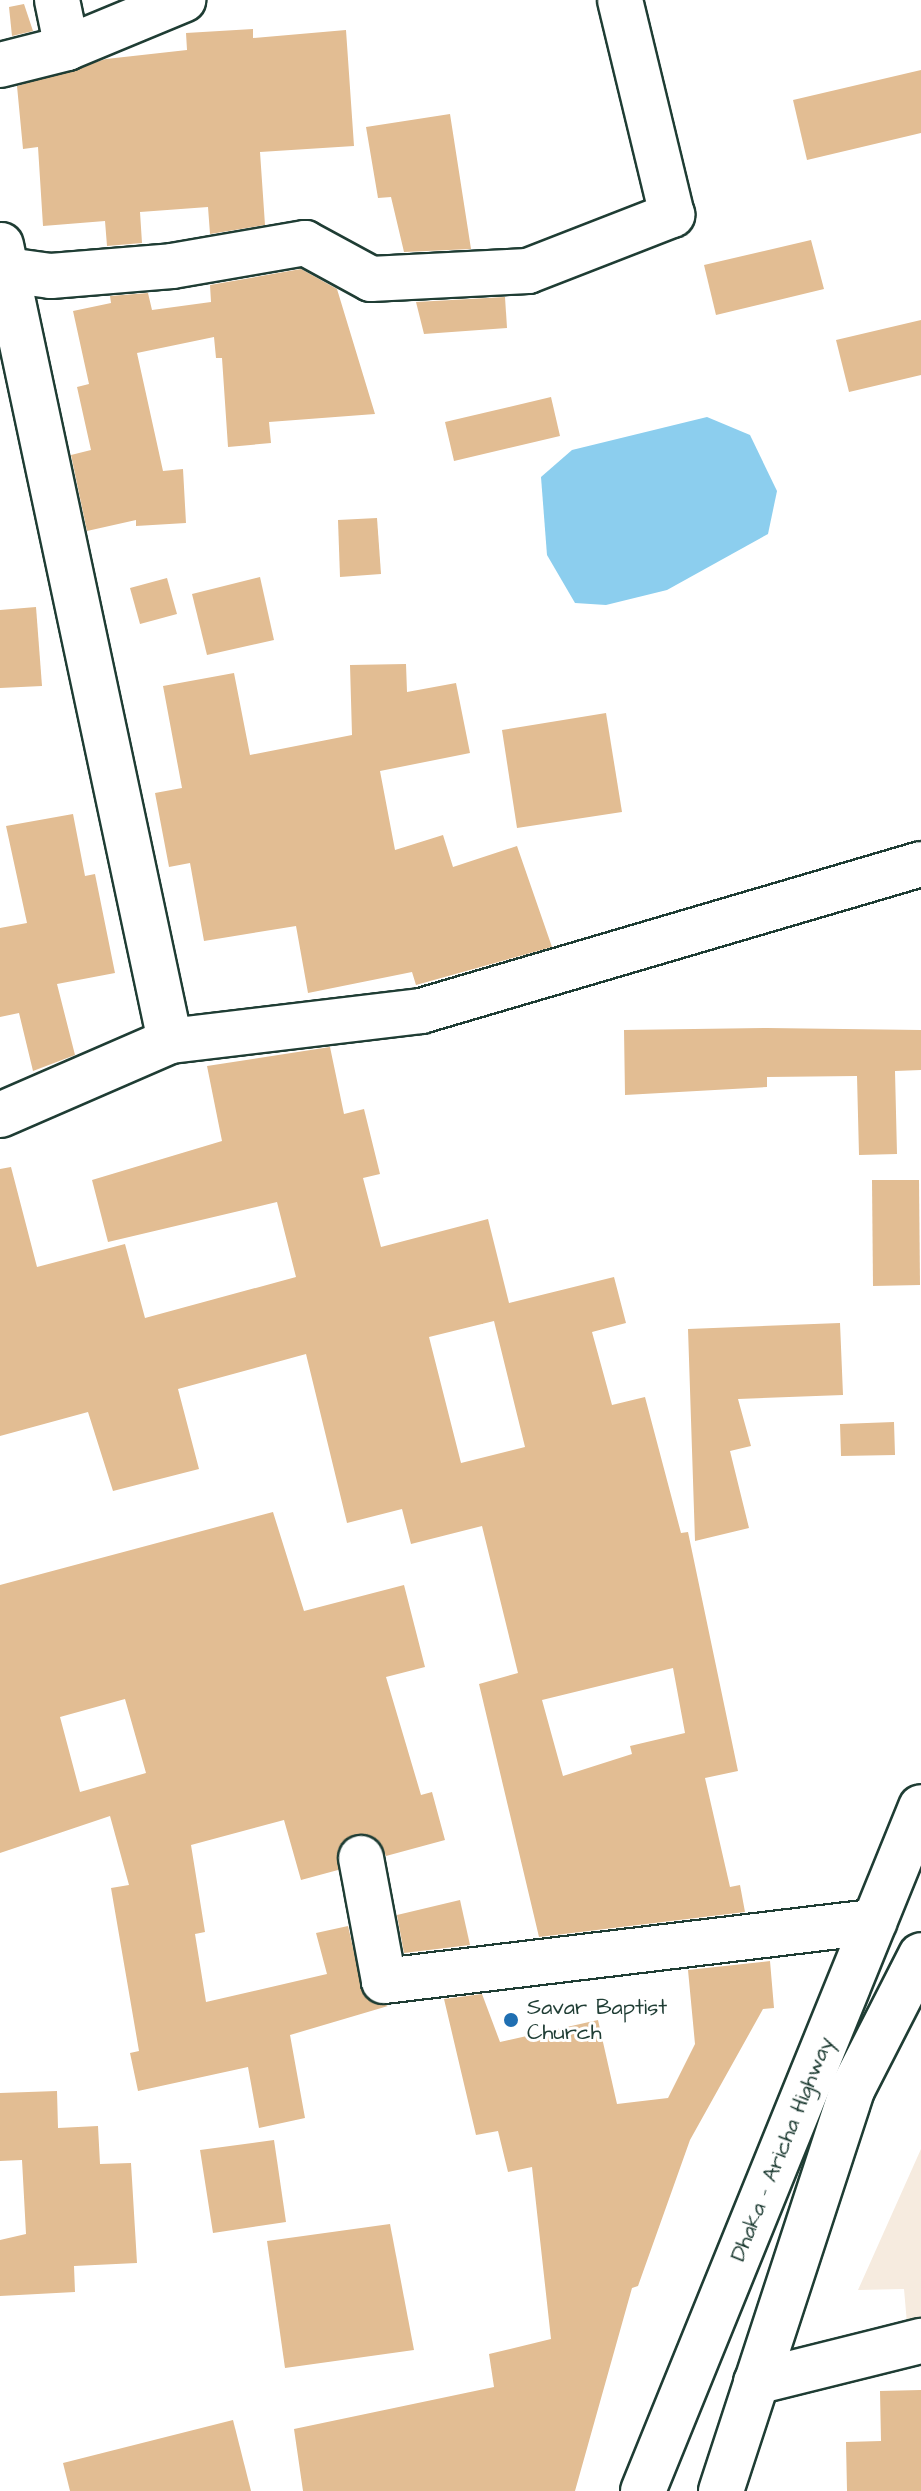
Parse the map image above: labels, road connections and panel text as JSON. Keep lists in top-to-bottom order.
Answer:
{
  "streets": {
    "main road": ["Dhaka - Aricha Highway"]
  },
  "places": ["Savar Baptist Church"]
}
